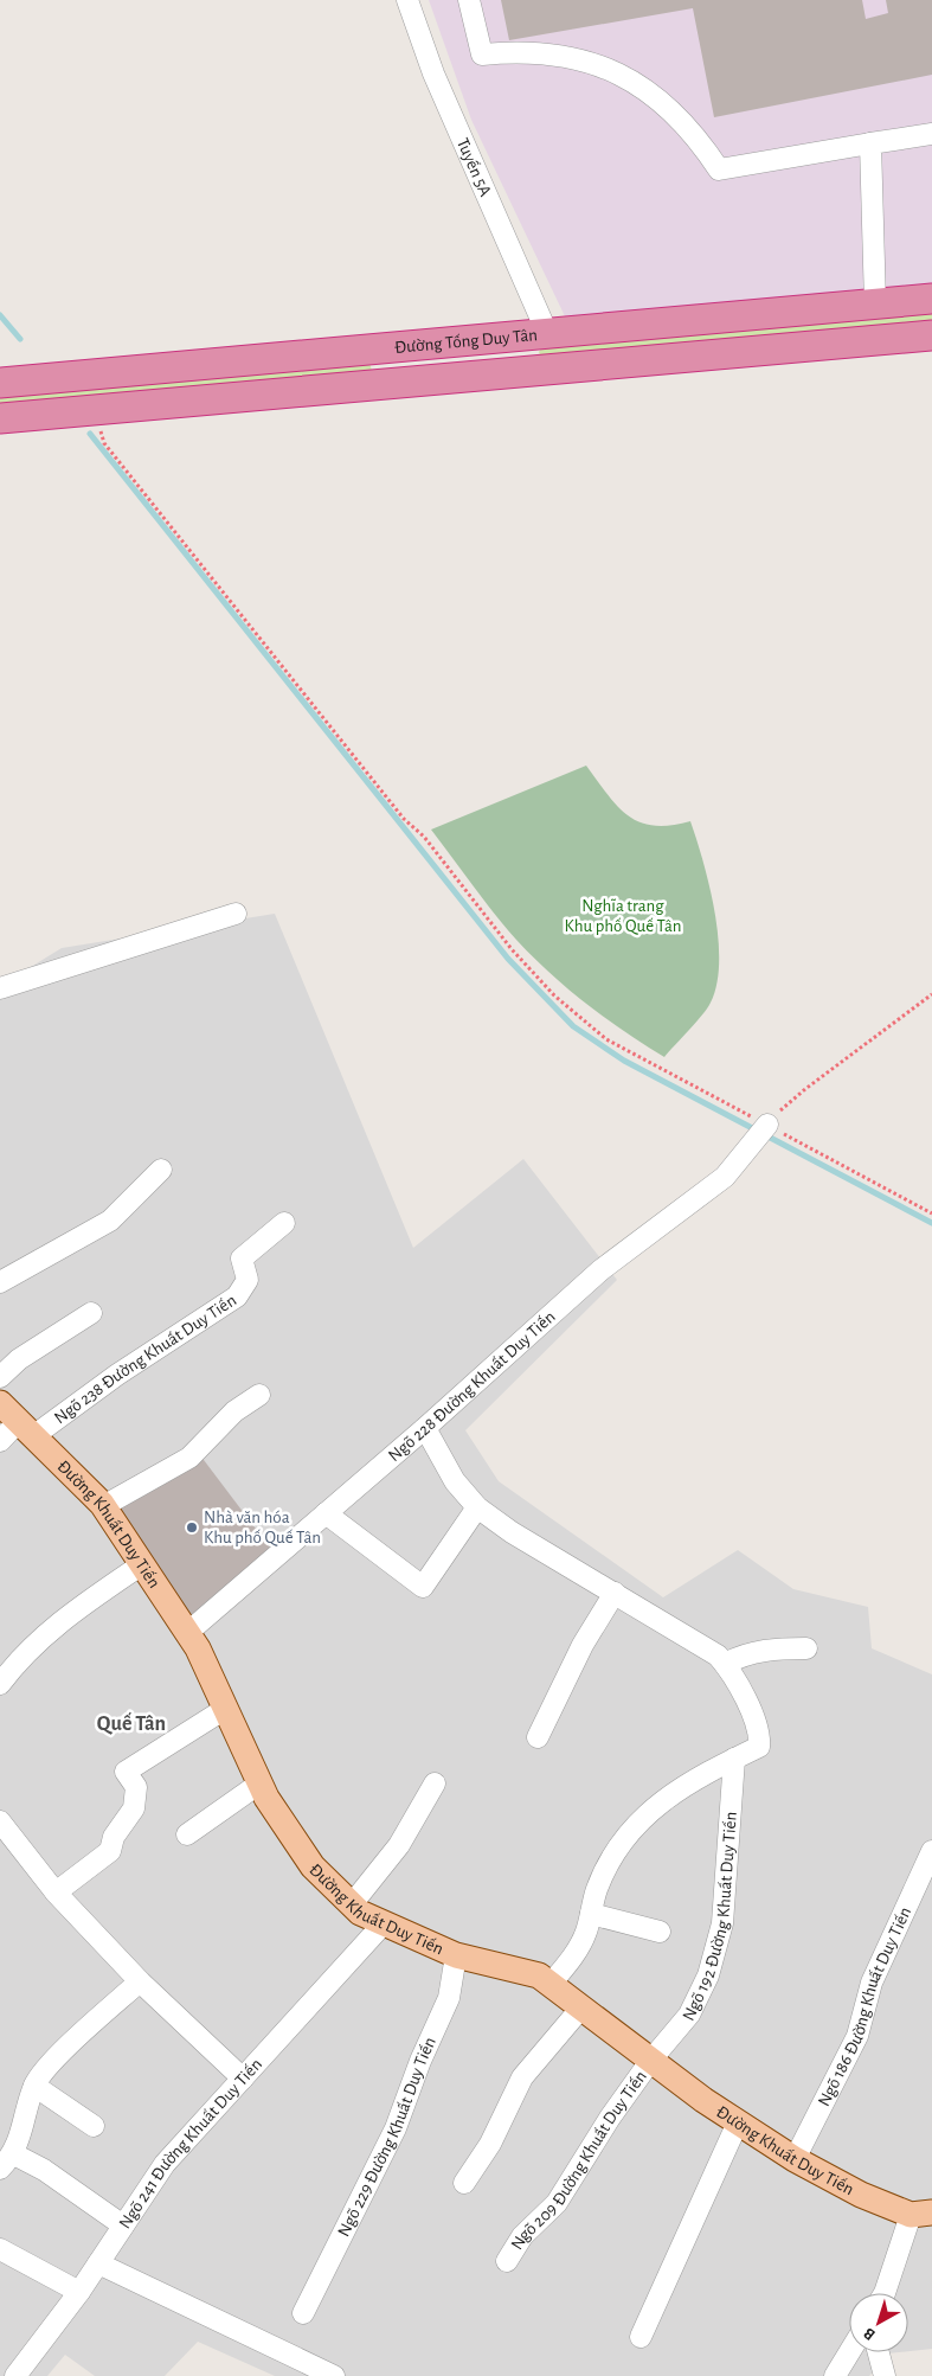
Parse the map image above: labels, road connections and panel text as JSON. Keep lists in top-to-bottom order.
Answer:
{
  "streets": {
    "highway": ["Đường Tống Duy Tân"],
    "main road": ["Đường Khuất Duy Tiến"],
    "street": [
      "Tuyến 5A",
      "Ngõ 238 Đường Khuất Duy Tiến",
      "Ngõ 228 Đường Khuất Duy Tiến",
      "Ngõ 192 Đường Khuất Duy Tiến",
      "Ngõ 186 Đường Khuất Duy Tiến",
      "Ngõ 229 Đường Khuất Duy Tiến",
      "Ngõ 241 Đường Khuất Duy Tiến",
      "Ngõ 209 Đường Khuất Duy Tiến"
    ]
  },
  "crossings": [
    ["Tuyến 5A", "Đường Tống Duy Tân"],
    ["Ngõ 238 Đường Khuất Duy Tiến", "Đường Khuất Duy Tiến"],
    ["Ngõ 228 Đường Khuất Duy Tiến", "Đường Khuất Duy Tiến"],
    ["Đường Khuất Duy Tiến", "Ngõ 192 Đường Khuất Duy Tiến"],
    ["Đường Khuất Duy Tiến", "Ngõ 186 Đường Khuất Duy Tiến"],
    ["Đường Khuất Duy Tiến", "Ngõ 229 Đường Khuất Duy Tiến"],
    ["Đường Khuất Duy Tiến", "Ngõ 241 Đường Khuất Duy Tiến"],
    ["Đường Khuất Duy Tiến", "Ngõ 209 Đường Khuất Duy Tiến"],
    ["Ngõ 192 Đường Khuất Duy Tiến", "Ngõ 209 Đường Khuất Duy Tiến"]
  ],
  "districts": ["Quế Tân"],
  "parks": ["Nghĩa trang Khu phố Quế Tân"],
  "places": ["Nhà văn hóa Khu phố Quế Tân"],
  "north": "bottom left"
}
